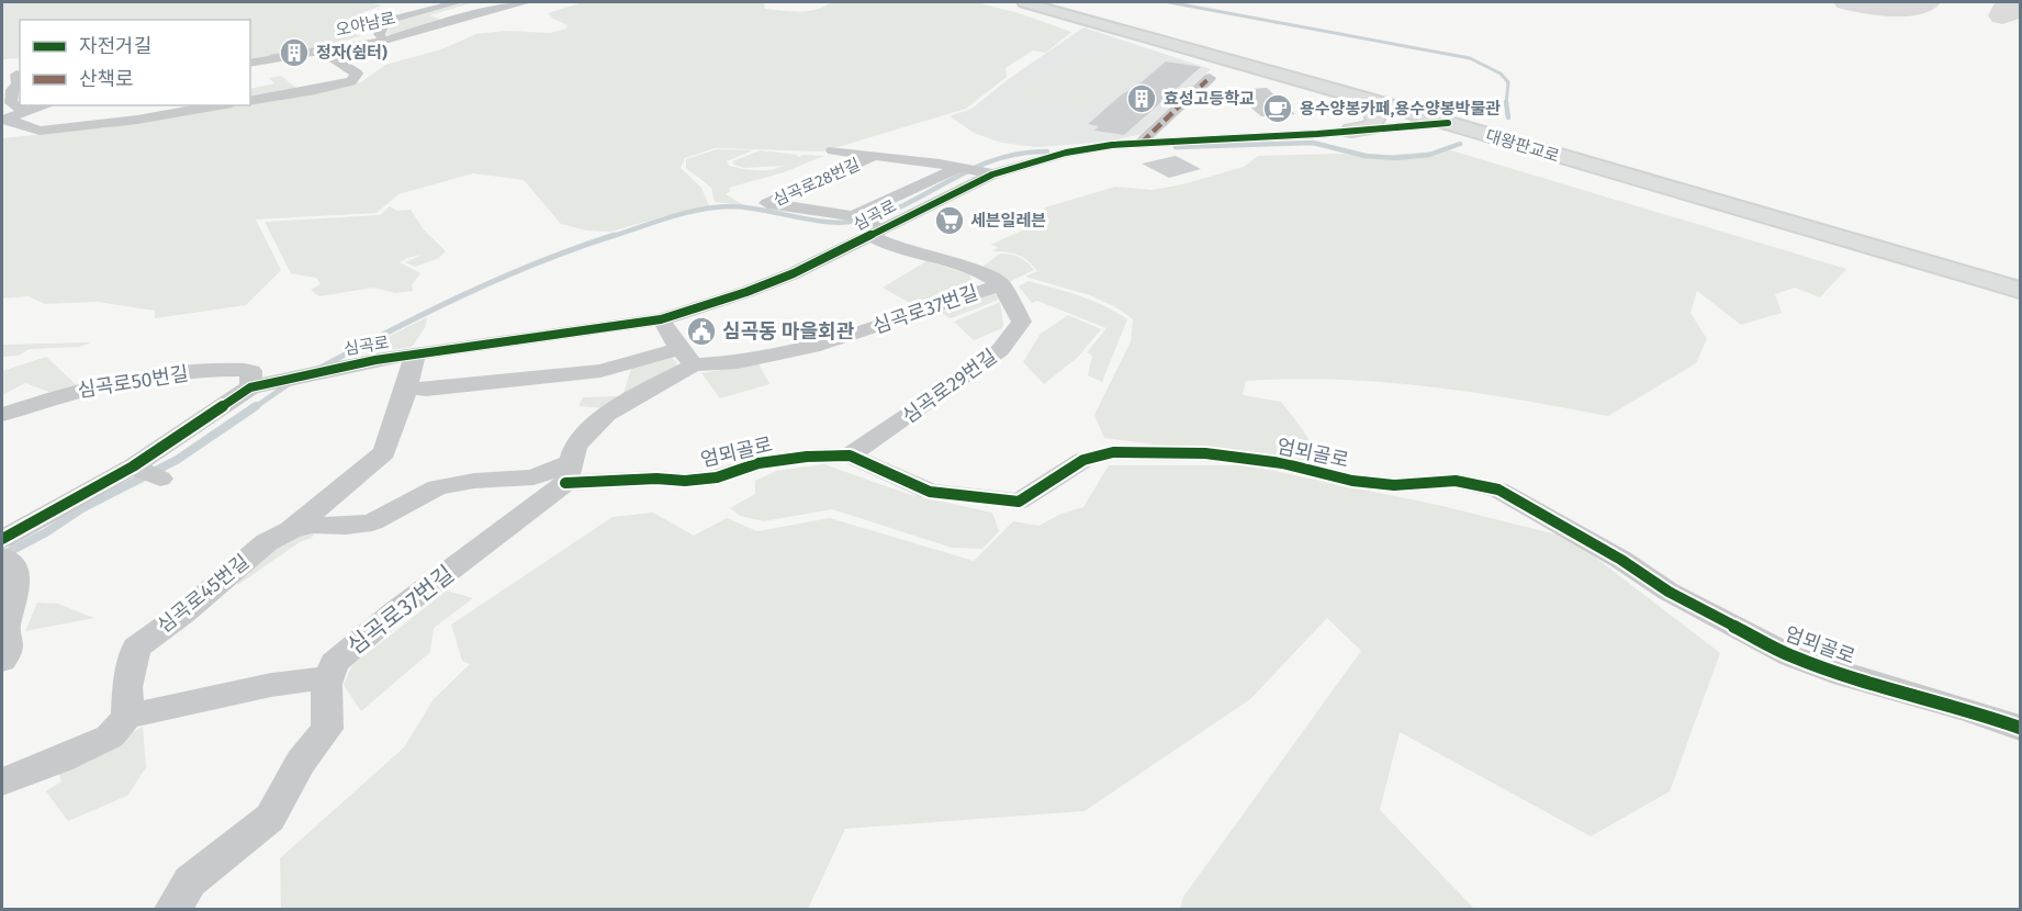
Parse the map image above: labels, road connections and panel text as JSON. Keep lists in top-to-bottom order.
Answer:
{
  "streets": {
    "main road": ["대왕판교로"],
    "street": [
      "오야남로",
      "심곡로28번길",
      "심곡로",
      "심곡로37번길",
      "심곡로50번길",
      "심곡로29번길",
      "엄뫼골로",
      "심곡로45번길"
    ]
  },
  "crossings": [
    ["대왕판교로", "심곡로"],
    ["심곡로", "심곡로50번길"],
    ["심곡로", "심곡로45번길"],
    ["심곡로37번길", "심곡로29번길"],
    ["심곡로37번길", "엄뫼골로"],
    ["심곡로29번길", "엄뫼골로"]
  ],
  "places": {
    "building": ["정자(쉼터)", "효성고등학교"],
    "cafe": ["용수양봉카페,용수양봉박물관"],
    "supermarket": ["세븐일레븐"],
    "public building": ["심곡동 마을회관"]
  },
  "legend": ["자전거길", "산책로"]
}
